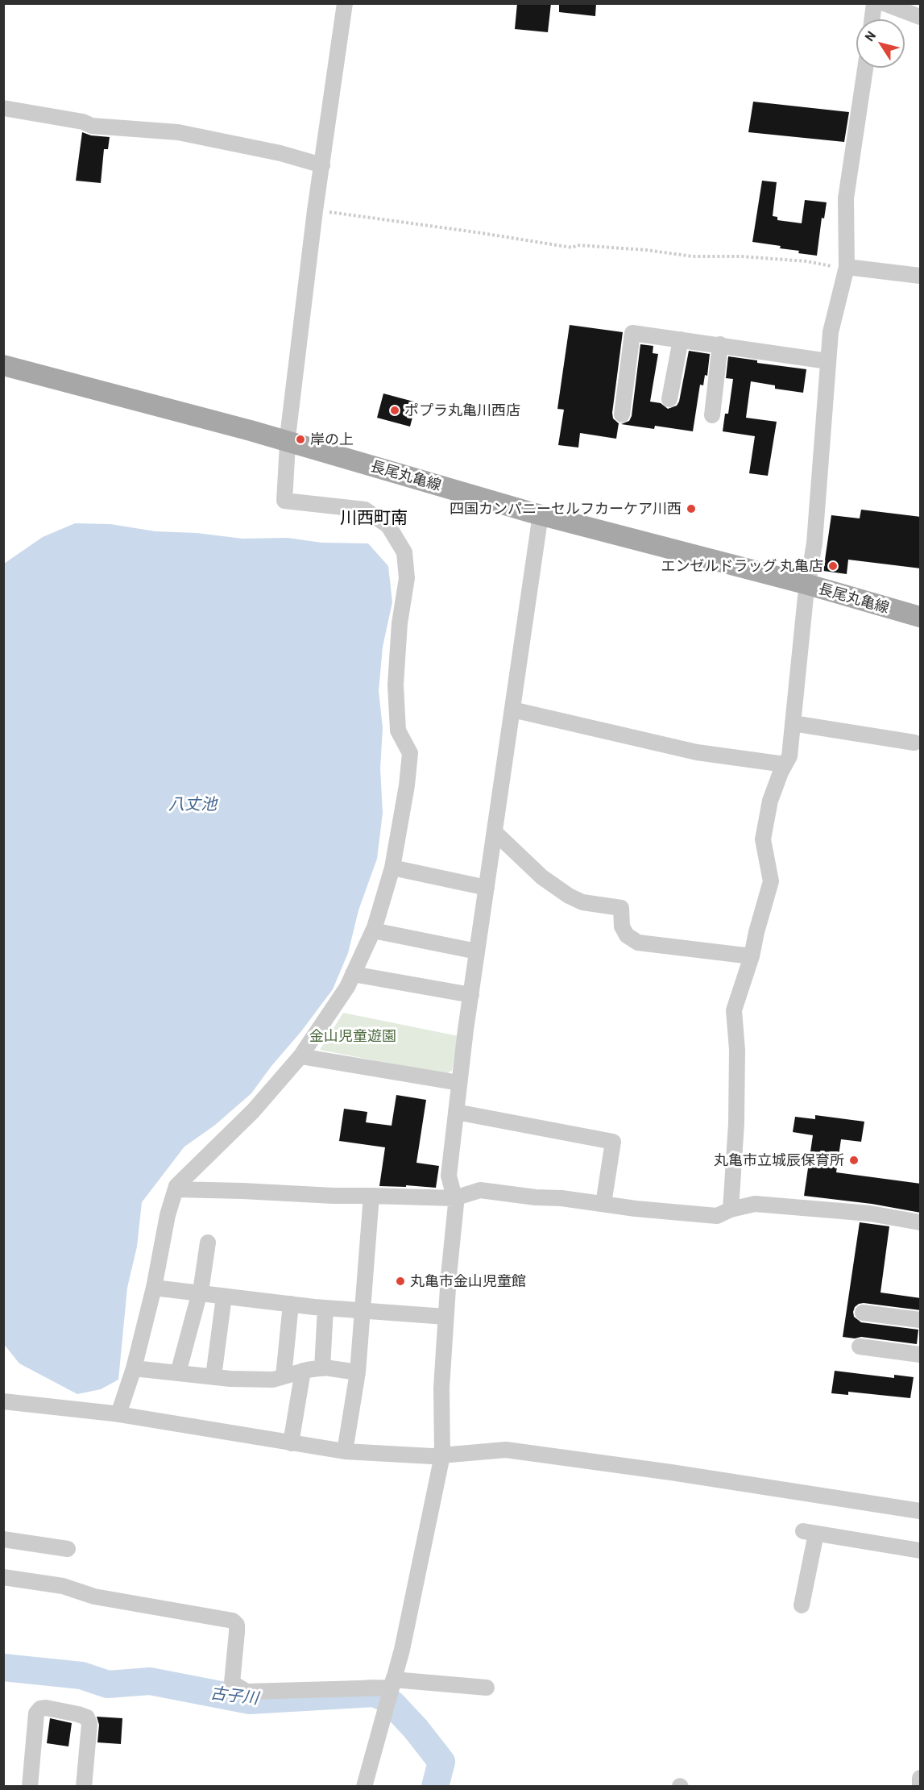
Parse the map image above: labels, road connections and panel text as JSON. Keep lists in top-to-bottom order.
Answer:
{
  "streets": {
    "main road": ["長尾丸亀線"]
  },
  "districts": ["川西町南"],
  "water": ["八丈池", "古子川"],
  "parks": ["金山児童遊園"],
  "places": [
    "ポプラ丸亀川西店",
    "岸の上",
    "四国カンパニーセルフカーケア川西",
    "エンゼルドラッグ 丸亀店",
    "丸亀市立城辰保育所",
    "丸亀市金山児童館"
  ],
  "north": "top left"
}
